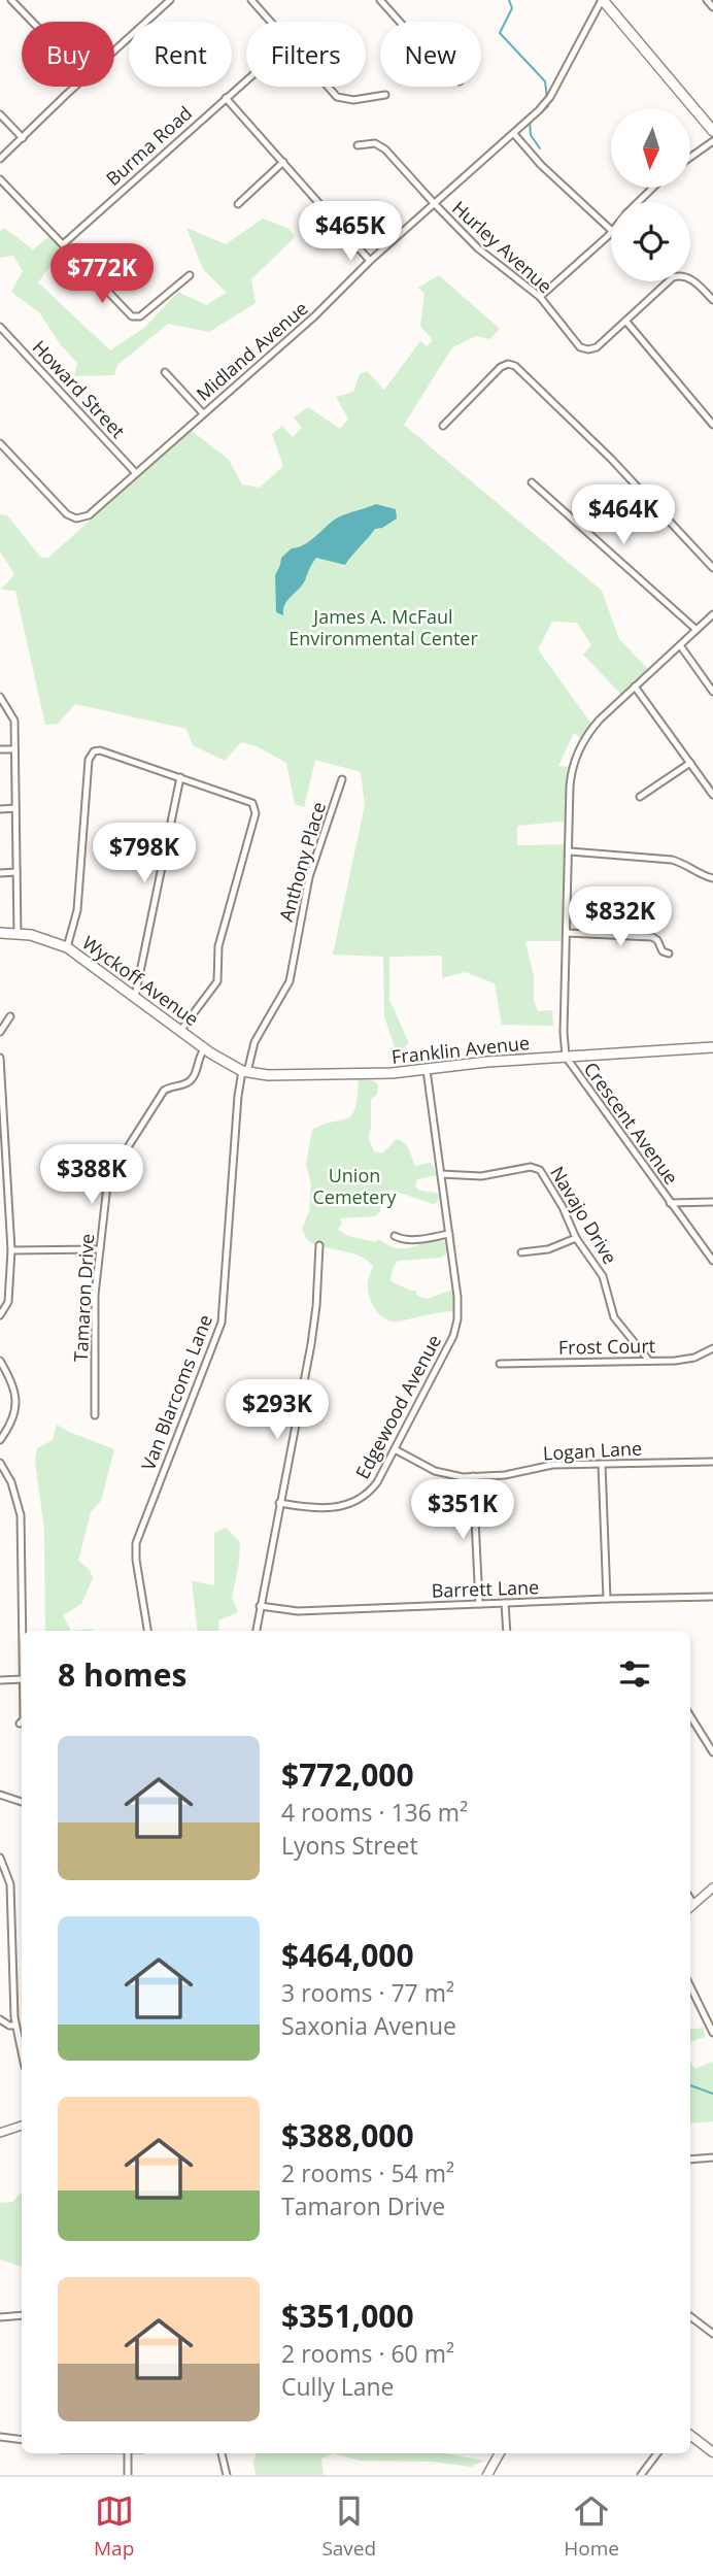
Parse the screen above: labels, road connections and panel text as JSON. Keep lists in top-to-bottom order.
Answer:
{
  "streets": {
    "main road": ["Wyckoff Avenue", "Franklin Avenue"],
    "street": [
      "Burma Road",
      "Hurley Avenue",
      "Midland Avenue",
      "Howard Street",
      "Anthony Place",
      "Crescent Avenue",
      "Navajo Drive",
      "Tamaron Drive",
      "Frost Court",
      "Van Blarcoms Lane",
      "Edgewood Avenue",
      "Logan Lane",
      "Barrett Lane"
    ]
  },
  "crossings": [
    ["Hurley Avenue", "Midland Avenue"],
    ["Midland Avenue", "Howard Street"],
    ["Anthony Place", "Franklin Avenue"],
    ["Anthony Place", "Van Blarcoms Lane"],
    ["Wyckoff Avenue", "Franklin Avenue"],
    ["Wyckoff Avenue", "Tamaron Drive"],
    ["Franklin Avenue", "Crescent Avenue"],
    ["Franklin Avenue", "Van Blarcoms Lane"],
    ["Franklin Avenue", "Edgewood Avenue"],
    ["Navajo Drive", "Frost Court"],
    ["Navajo Drive", "Edgewood Avenue"],
    ["Edgewood Avenue", "Logan Lane"]
  ],
  "parks": ["James A. McFaul Environmental Center", "Union Cemetery"],
  "north": "bottom",
  "page": {
    "chip": [
      "Buy",
      "Rent",
      "Filters",
      "New"
    ],
    "price": [
      "$465K",
      "$772K",
      "$464K",
      "$798K",
      "$832K",
      "$388K",
      "$293K",
      "$351K"
    ],
    "heading": "8 homes",
    "list": [
      {
        "name": "$772,000",
        "note": "4 rooms · 136 m² · Lyons Street"
      },
      {
        "name": "$464,000",
        "note": "3 rooms · 77 m² · Saxonia Avenue"
      },
      {
        "name": "$388,000",
        "note": "2 rooms · 54 m² · Tamaron Drive"
      },
      {
        "name": "$351,000",
        "note": "2 rooms · 60 m² · Cully Lane"
      }
    ],
    "tabs": ["Map", "Saved", "Home"]
  }
}
